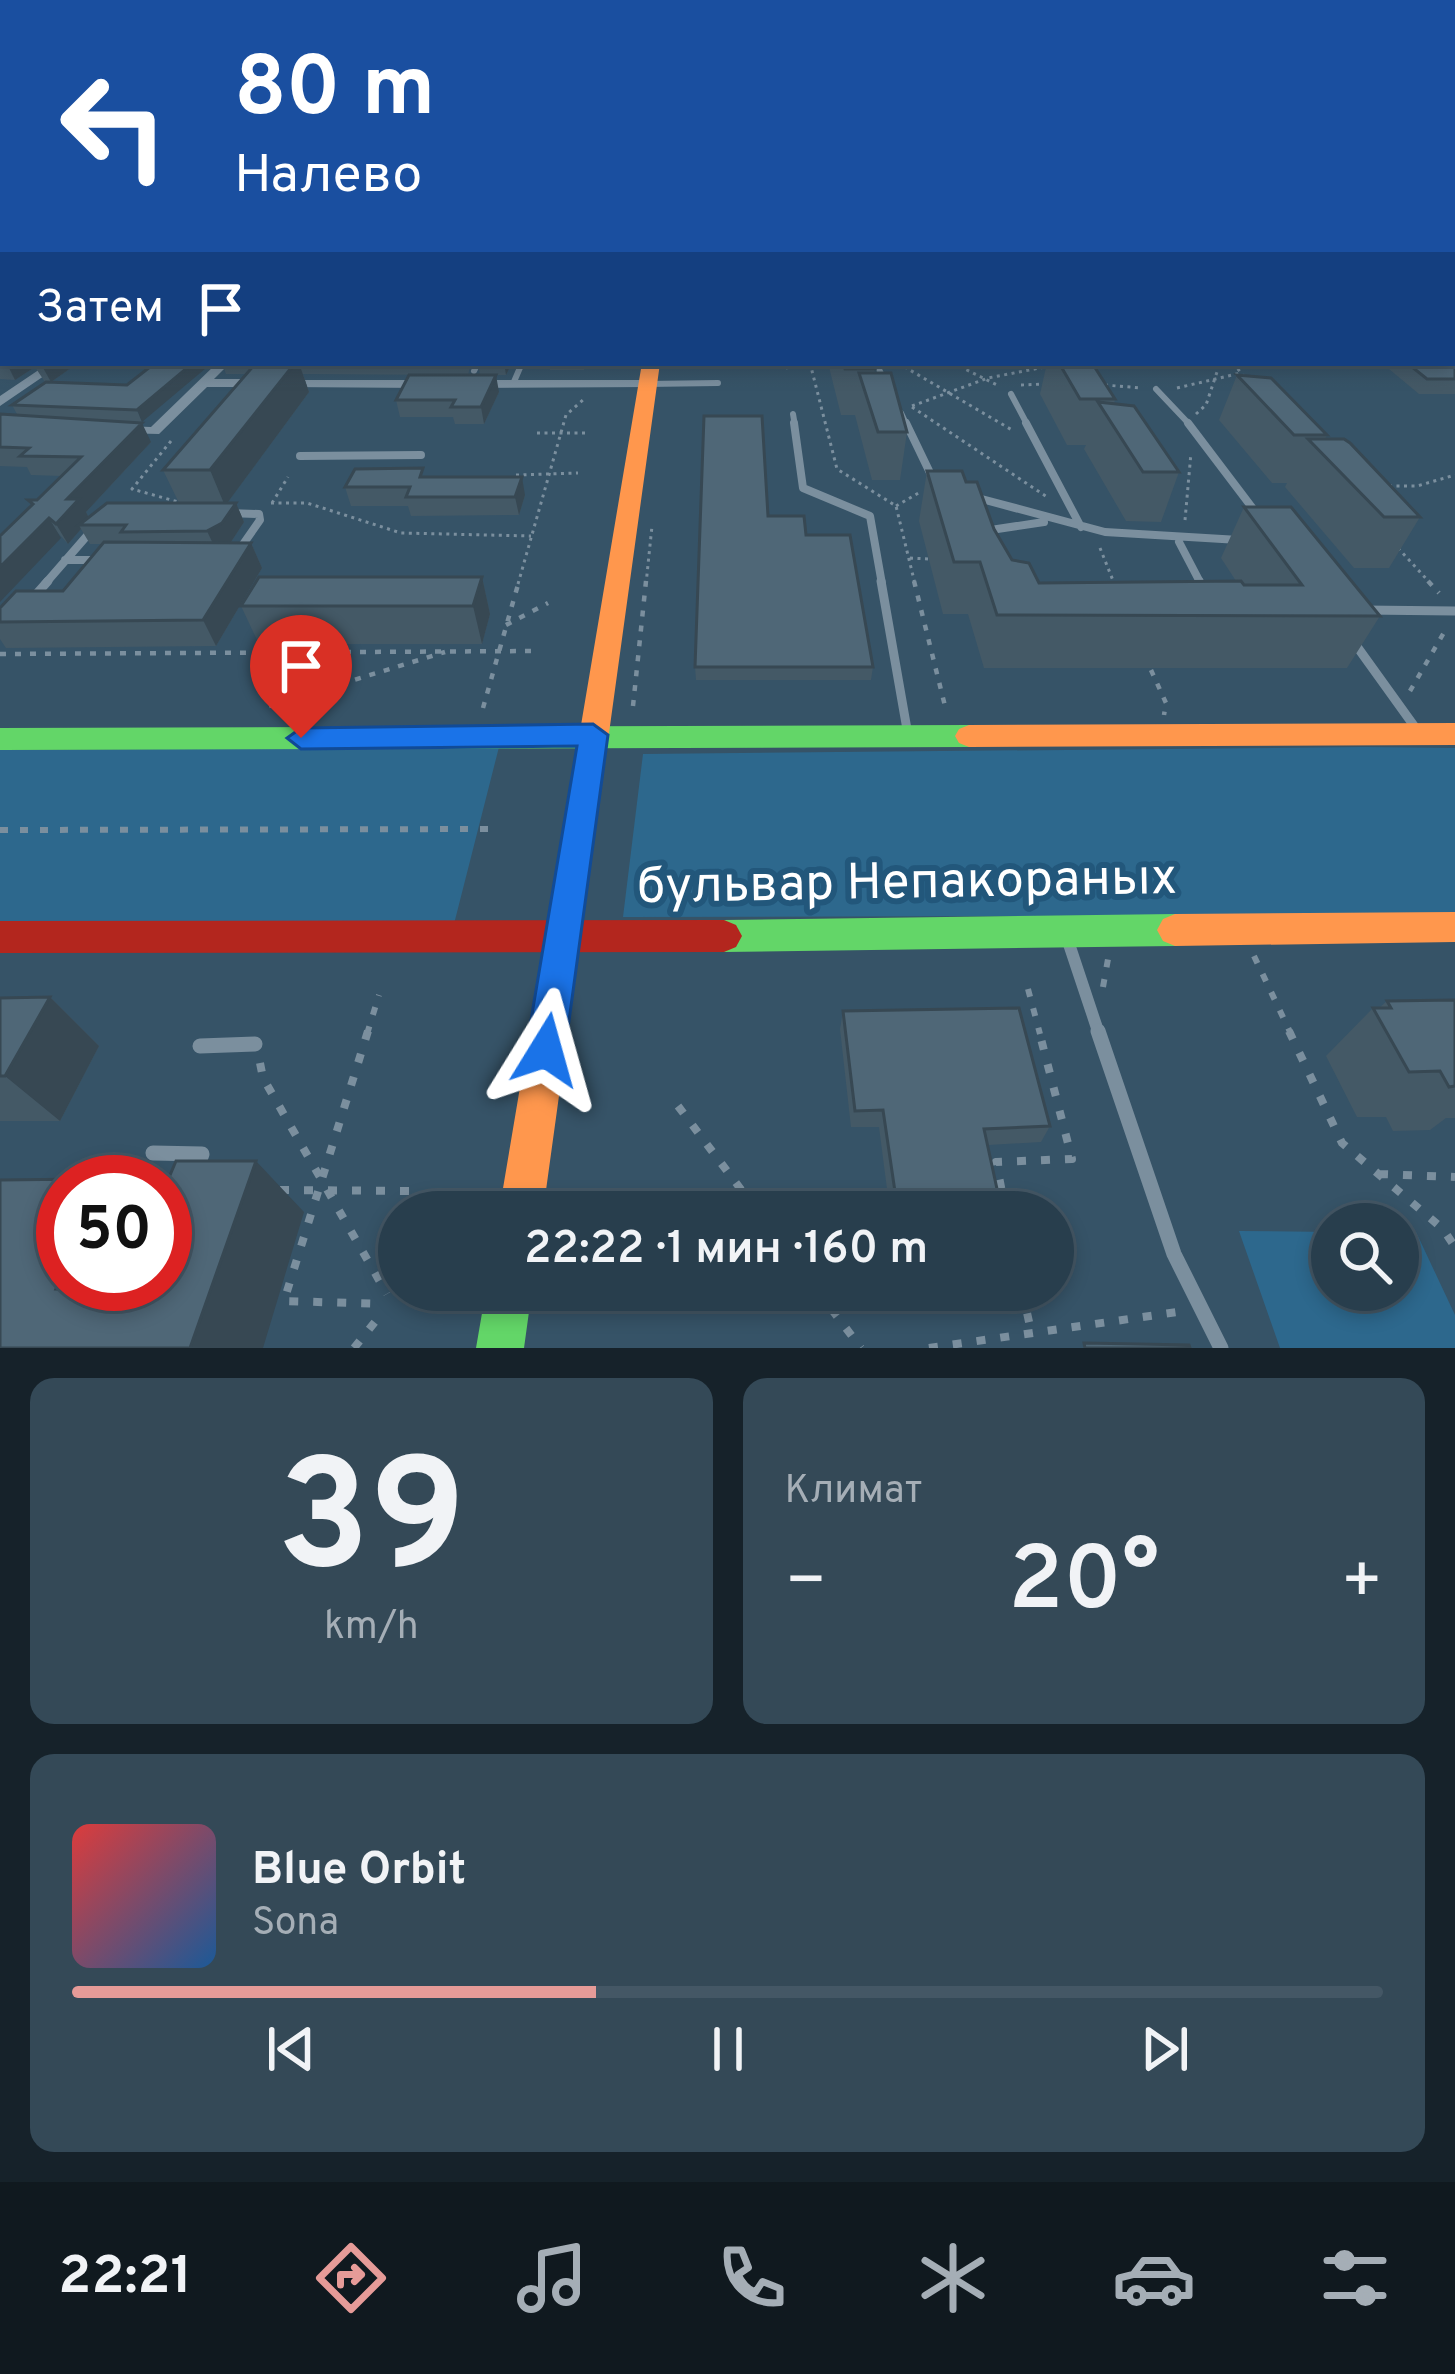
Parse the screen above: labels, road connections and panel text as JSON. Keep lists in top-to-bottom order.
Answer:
{
  "streets": {
    "main road": ["бульвар Непакораных"]
  },
  "page": {
    "turn": ["80 m", "Налево"],
    "then": "Затем",
    "limit": "50",
    "trip": "22:22 · 1 мин · 160 m",
    "tile": [
      ["39", "km/h"],
      "Климат"
    ],
    "heat": ["−", "20°", "+"],
    "song": ["Blue Orbit", "Sona"],
    "tabs": "22:21"
  }
}
